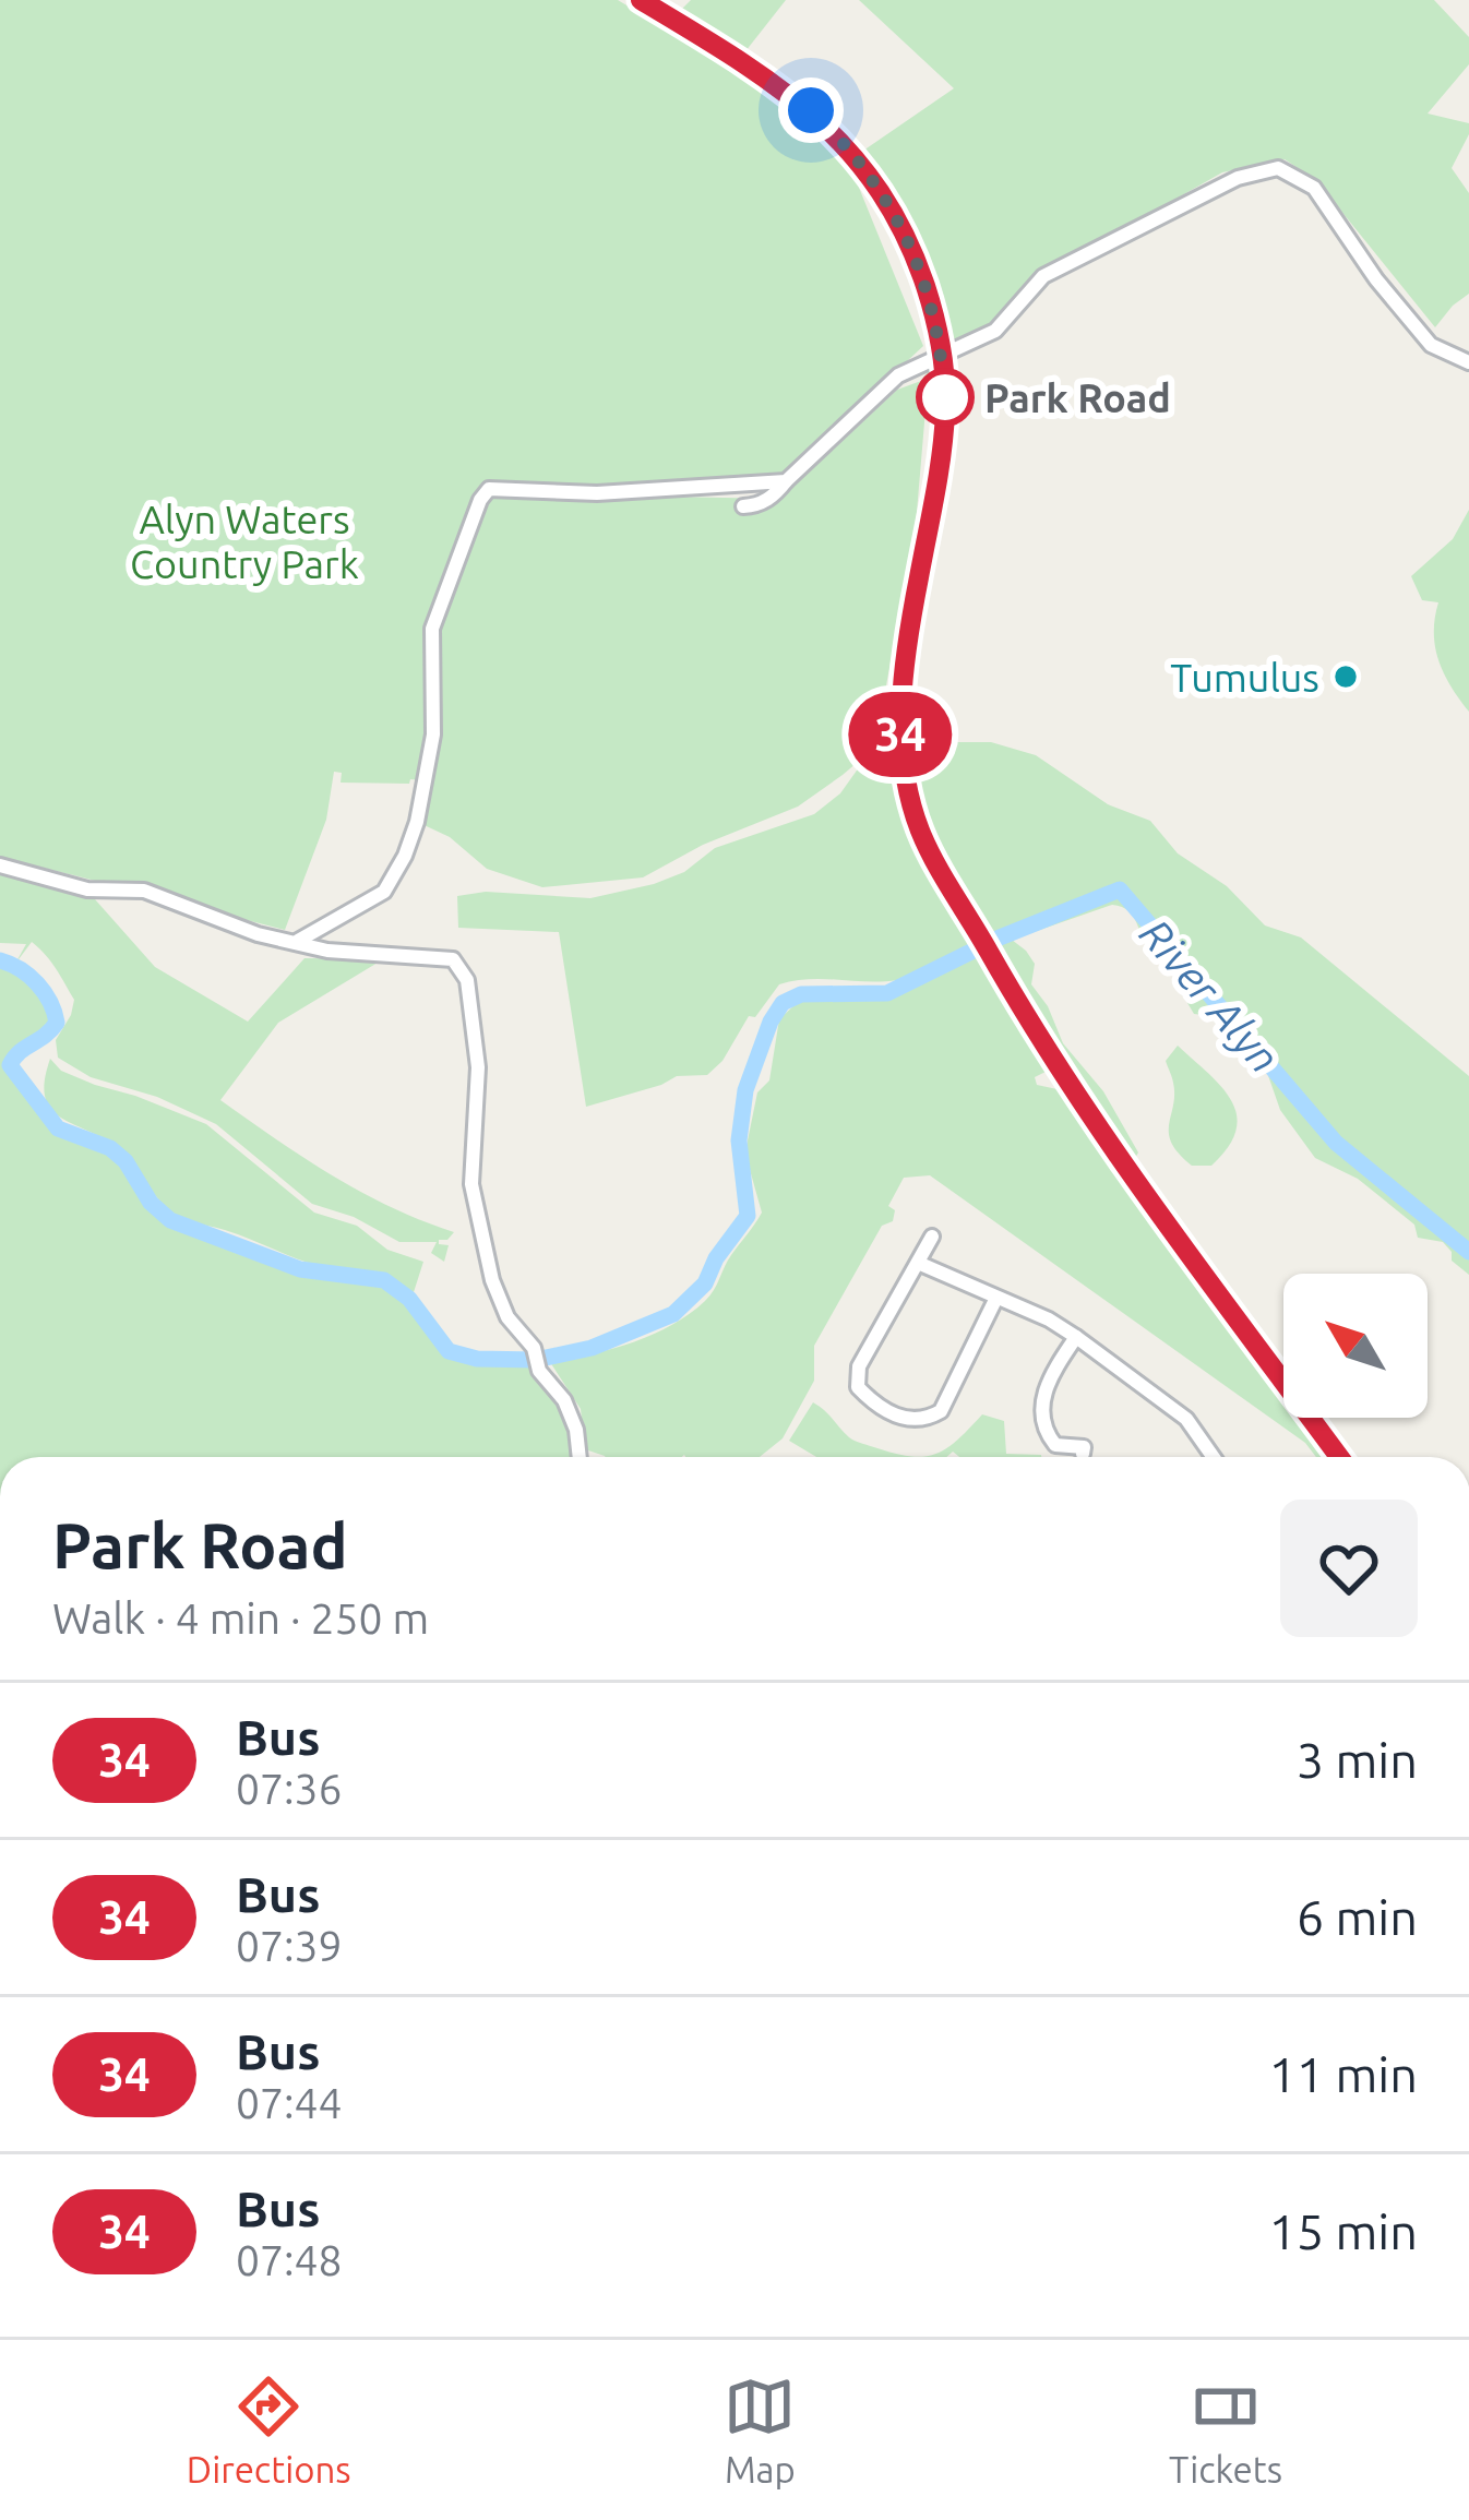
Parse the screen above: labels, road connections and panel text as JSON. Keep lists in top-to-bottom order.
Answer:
{
  "water": ["River Alyn"],
  "parks": ["Alyn Waters Country Park"],
  "places": ["Park Road", "Tumulus"],
  "lines": ["bus line 34"],
  "north": "top left",
  "page": {
    "on_map": "34",
    "heading": ["Park Road", "Walk · 4 min · 250 m"],
    "list": [
      {
        "mark": "34",
        "name": "Bus",
        "note": "07:36",
        "value": "3 min"
      },
      {
        "mark": "34",
        "name": "Bus",
        "note": "07:39",
        "value": "6 min"
      },
      {
        "mark": "34",
        "name": "Bus",
        "note": "07:44",
        "value": "11 min"
      },
      {
        "mark": "34",
        "name": "Bus",
        "note": "07:48",
        "value": "15 min"
      }
    ],
    "tabs": ["Directions", "Map", "Tickets"]
  }
}
